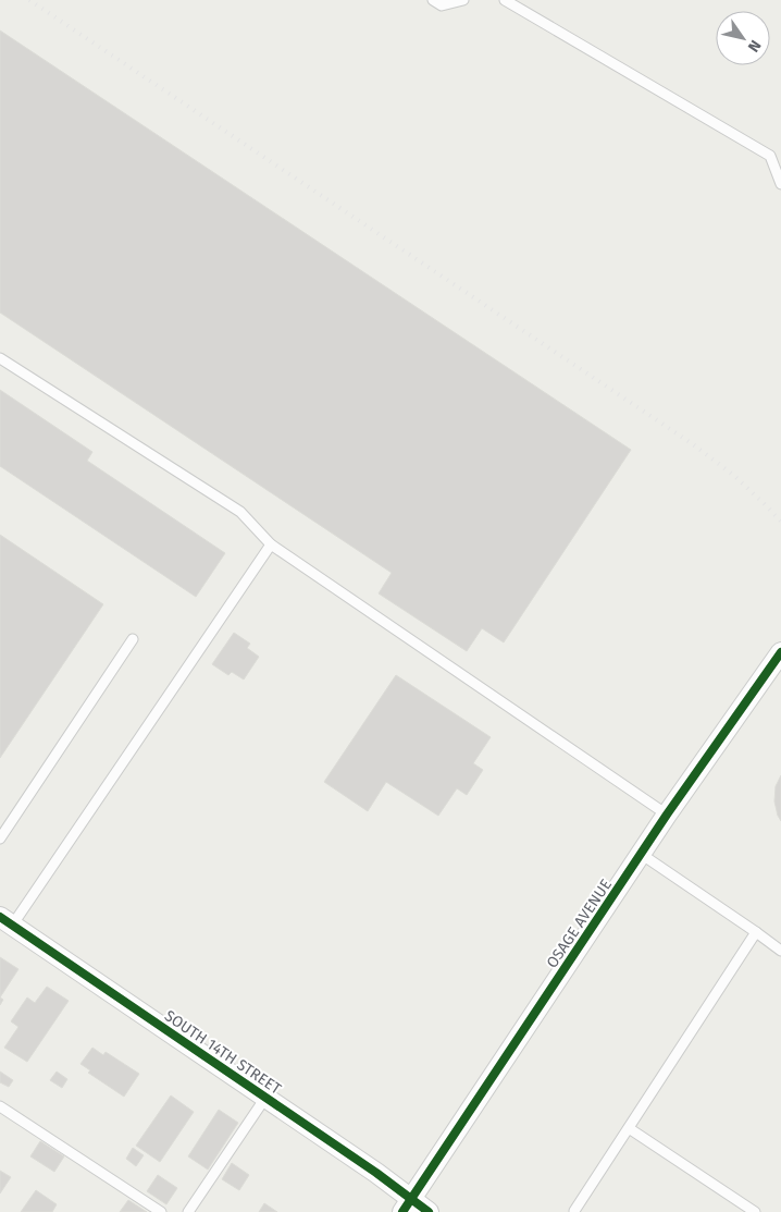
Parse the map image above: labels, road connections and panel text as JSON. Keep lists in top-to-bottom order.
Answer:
{
  "streets": {
    "street": ["OSAGE AVENUE", "SOUTH 14TH STREET"]
  },
  "crossings": [
    ["OSAGE AVENUE", "SOUTH 14TH STREET"]
  ],
  "north": "bottom right"
}
